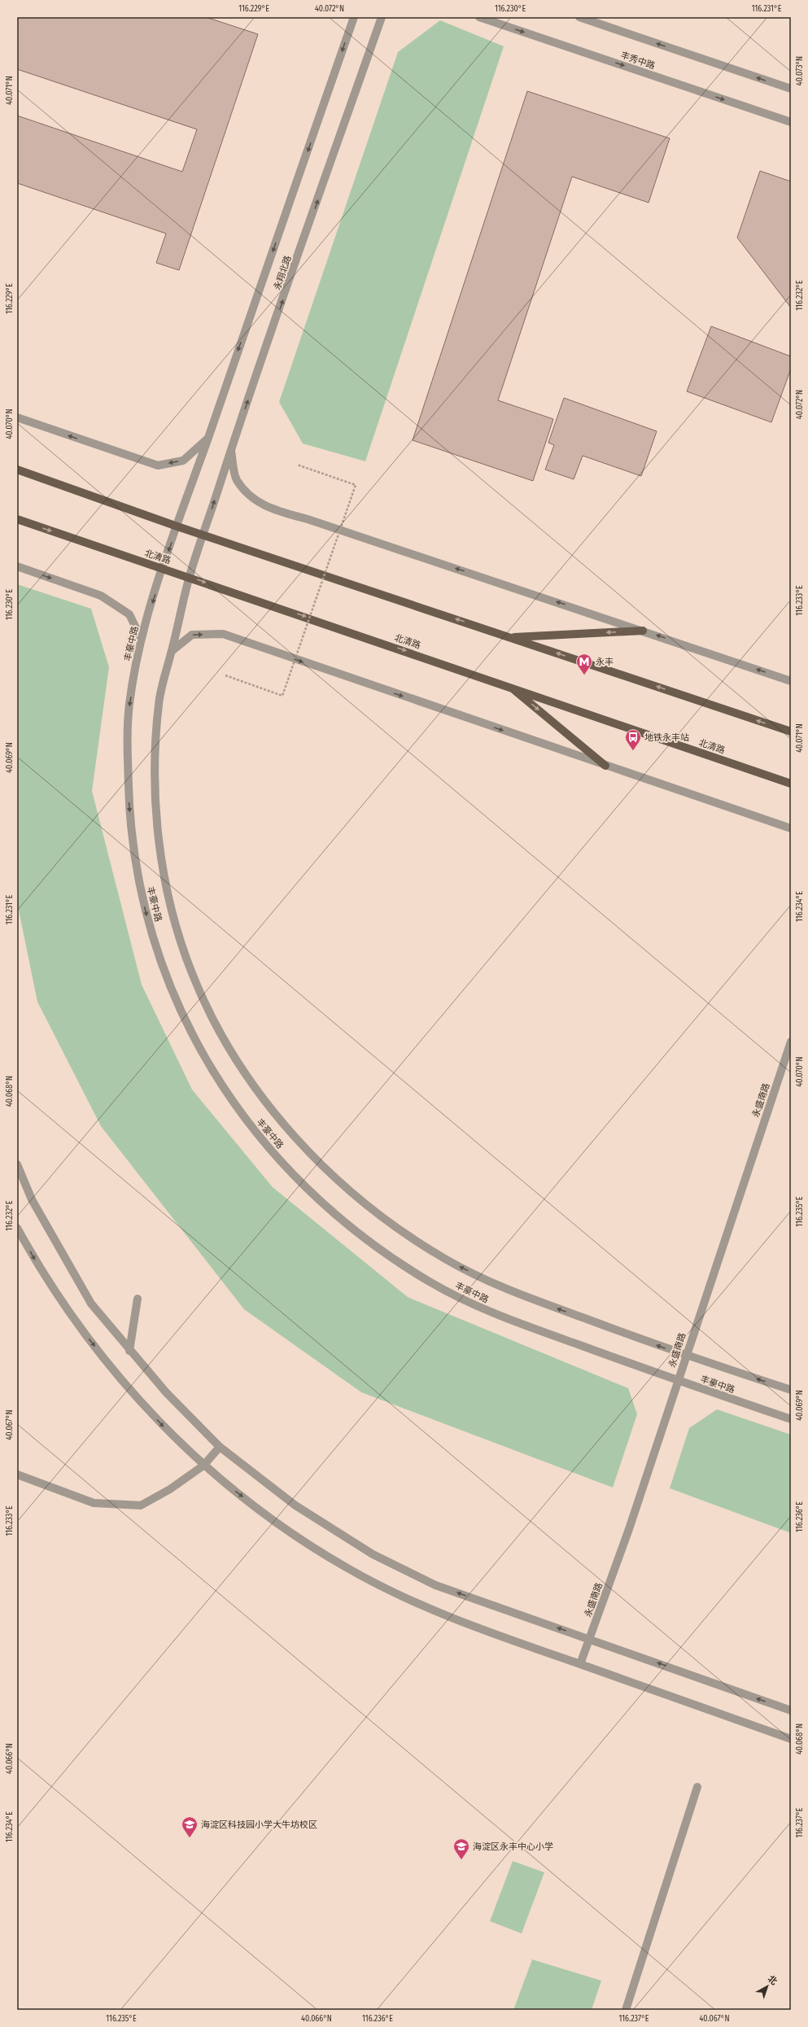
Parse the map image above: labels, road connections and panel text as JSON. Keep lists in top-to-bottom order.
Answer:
{
  "streets": {
    "main road": ["北清路"],
    "street": [
      "丰秀中路",
      "永翔北路",
      "丰豪中路",
      "永盛南路"
    ]
  },
  "crossings": [
    ["永翔北路", "北清路"],
    ["永翔北路", "丰豪中路"],
    ["北清路", "丰豪中路"],
    ["丰豪中路", "永盛南路"]
  ],
  "places": {
    "metro station": ["永丰"],
    "bus stop": ["地铁永丰站"],
    "school or university": ["海淀区科技园小学大牛坊校区", "海淀区永丰中心小学"]
  },
  "north": "top right",
  "coordinates": [
    "116.229°E",
    "40.072°N",
    "116.230°E",
    "116.231°E",
    "40.073°N",
    "40.071°N",
    "116.232°E",
    "40.070°N",
    "116.233°E",
    "40.069°N",
    "116.234°E",
    "40.068°N",
    "116.235°E",
    "40.067°N",
    "116.236°E",
    "40.066°N",
    "116.237°E"
  ]
}
